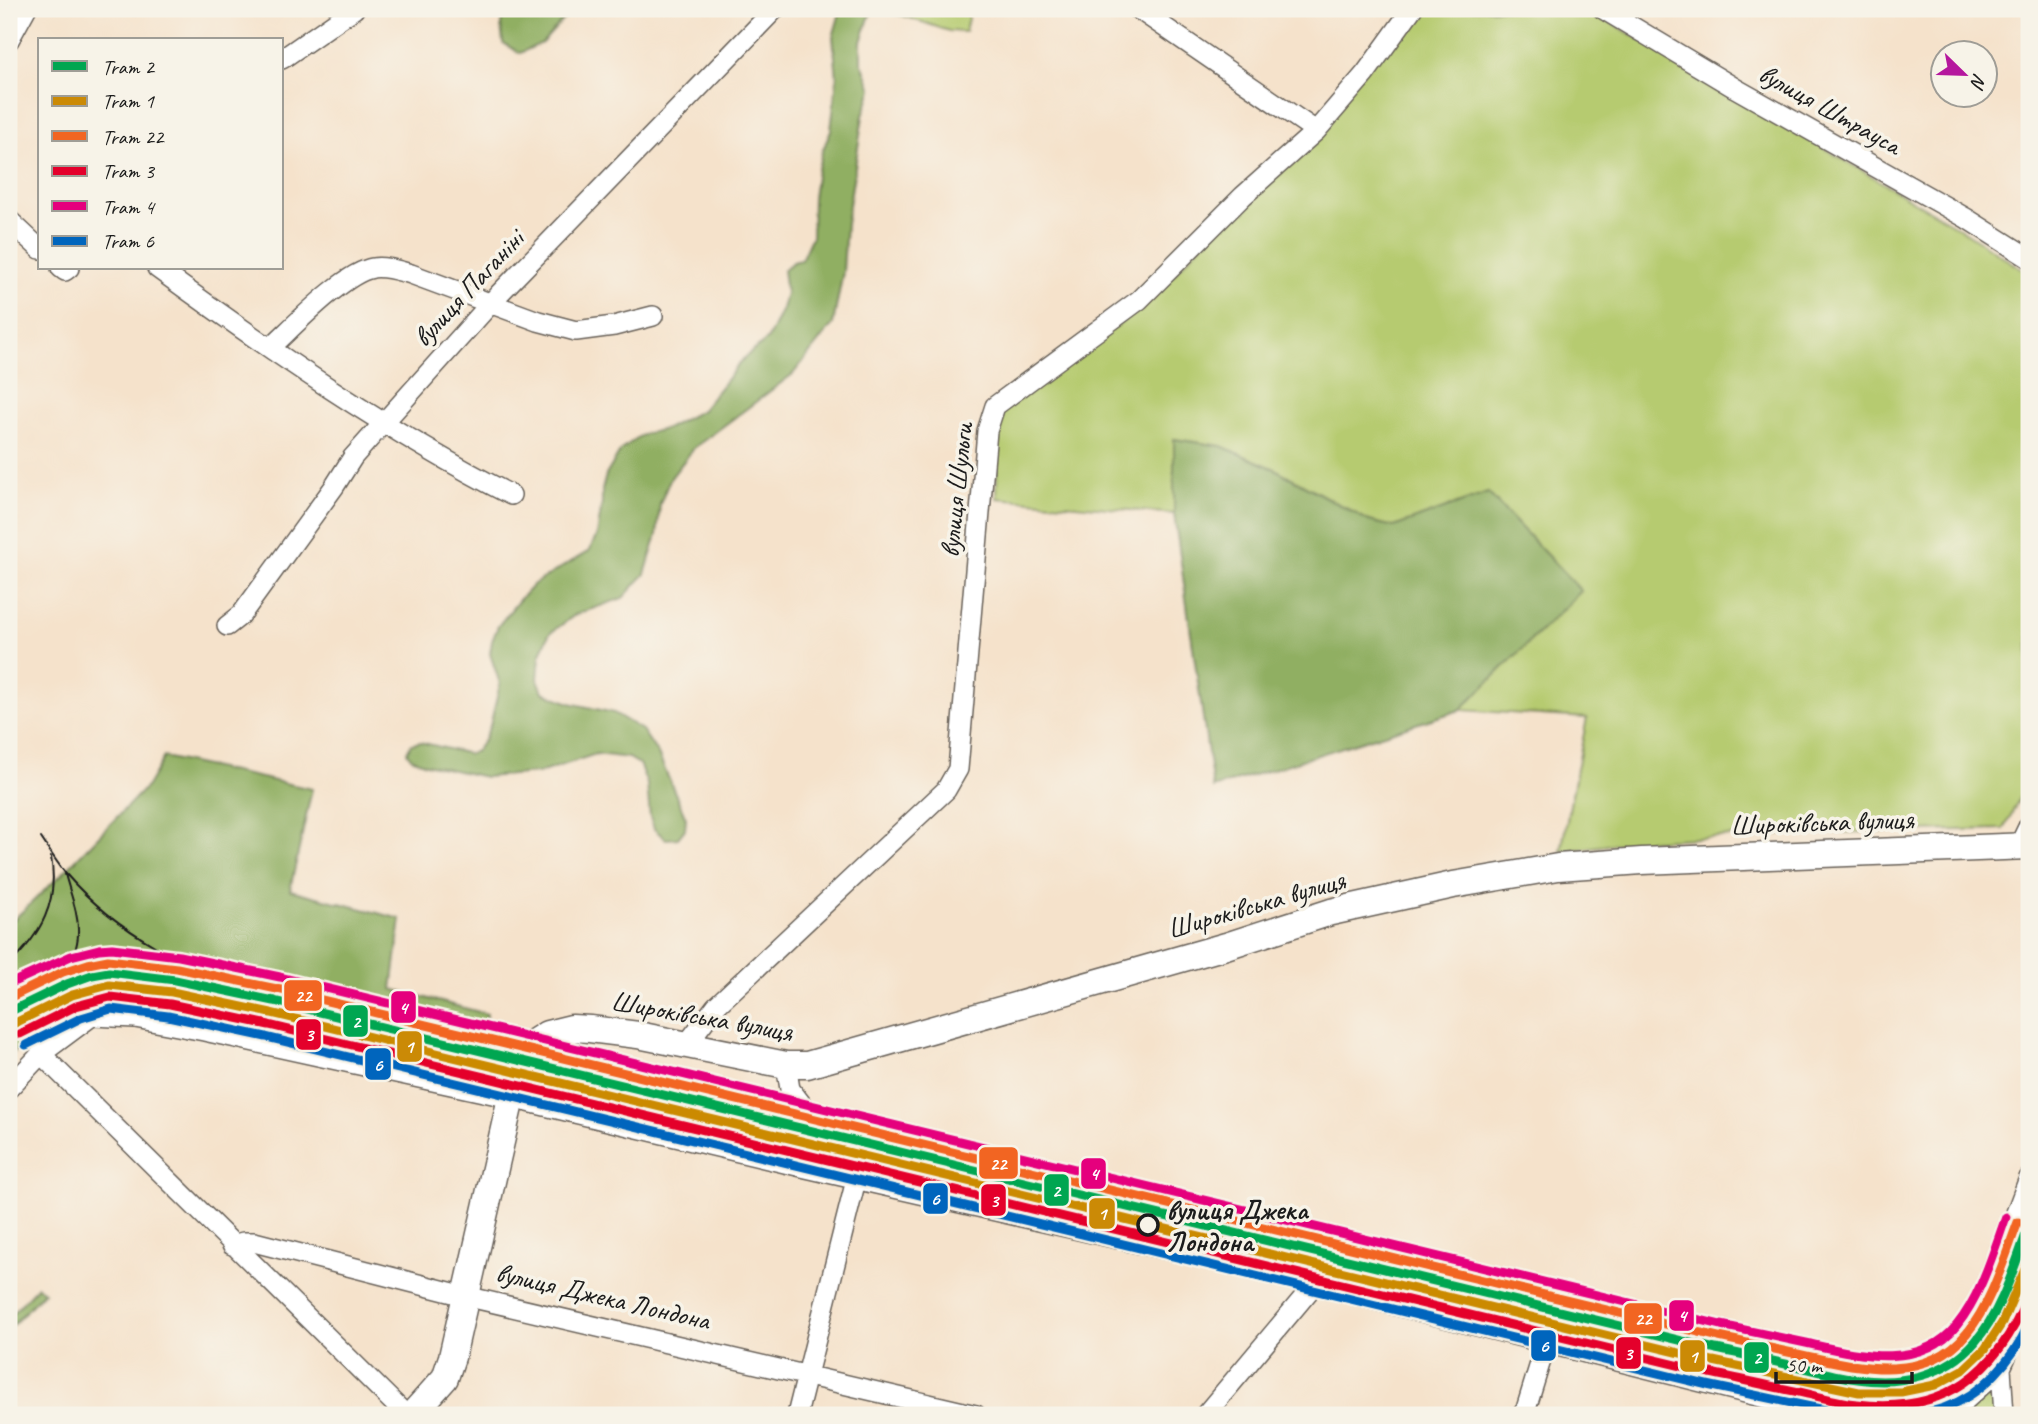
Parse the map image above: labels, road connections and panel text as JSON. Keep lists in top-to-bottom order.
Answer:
{
  "streets": {
    "main road": ["Широківська вулиця", "вулиця Джека Лондона"],
    "street": ["вулиця Штрауса", "вулиця Паганіні", "вулиця Шульги"]
  },
  "crossings": [
    ["вулиця Шульги", "Широківська вулиця"],
    ["Широківська вулиця", "вулиця Джека Лондона"]
  ],
  "places": ["вулиця Джека Лондона"],
  "lines": [
    "tram line 4",
    "tram line 22",
    "tram line 2",
    "tram line 1",
    "tram line 3",
    "tram line 6"
  ],
  "legend": [
    "Tram 2",
    "Tram 1",
    "Tram 22",
    "Tram 3",
    "Tram 4",
    "Tram 6"
  ],
  "scale_bar": "50 m",
  "north": "bottom right"
}
